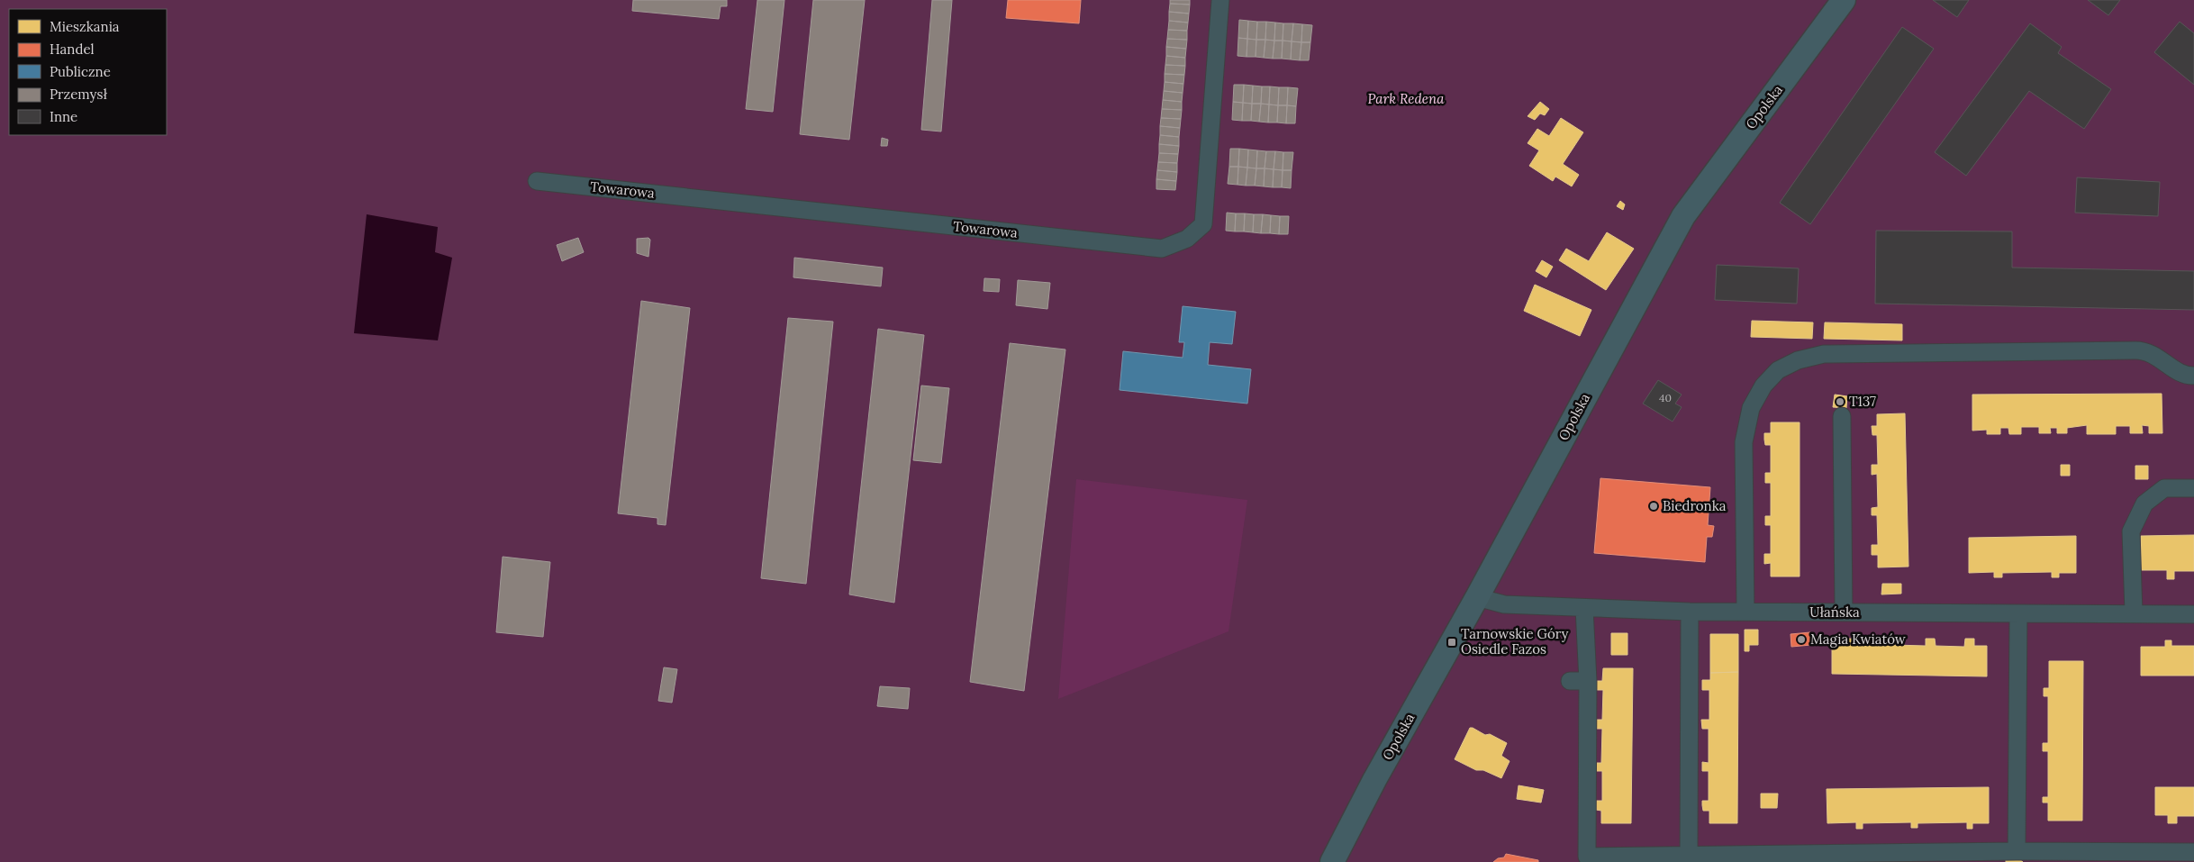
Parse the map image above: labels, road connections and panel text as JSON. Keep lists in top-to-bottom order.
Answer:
{
  "streets": {
    "street": ["Opolska", "Towarowa", "Ułańska"]
  },
  "crossings": [
    ["Opolska", "Ułańska"]
  ],
  "parks": ["Park Redena"],
  "places": {
    "other": ["T137", "Biedronka", "Magia Kwiatów"],
    "transit": ["Tarnowskie Góry Osiedle Fazos"]
  },
  "house_numbers": ["40"],
  "legend": [
    "Mieszkania",
    "Handel",
    "Publiczne",
    "Przemysł",
    "Inne"
  ]
}
